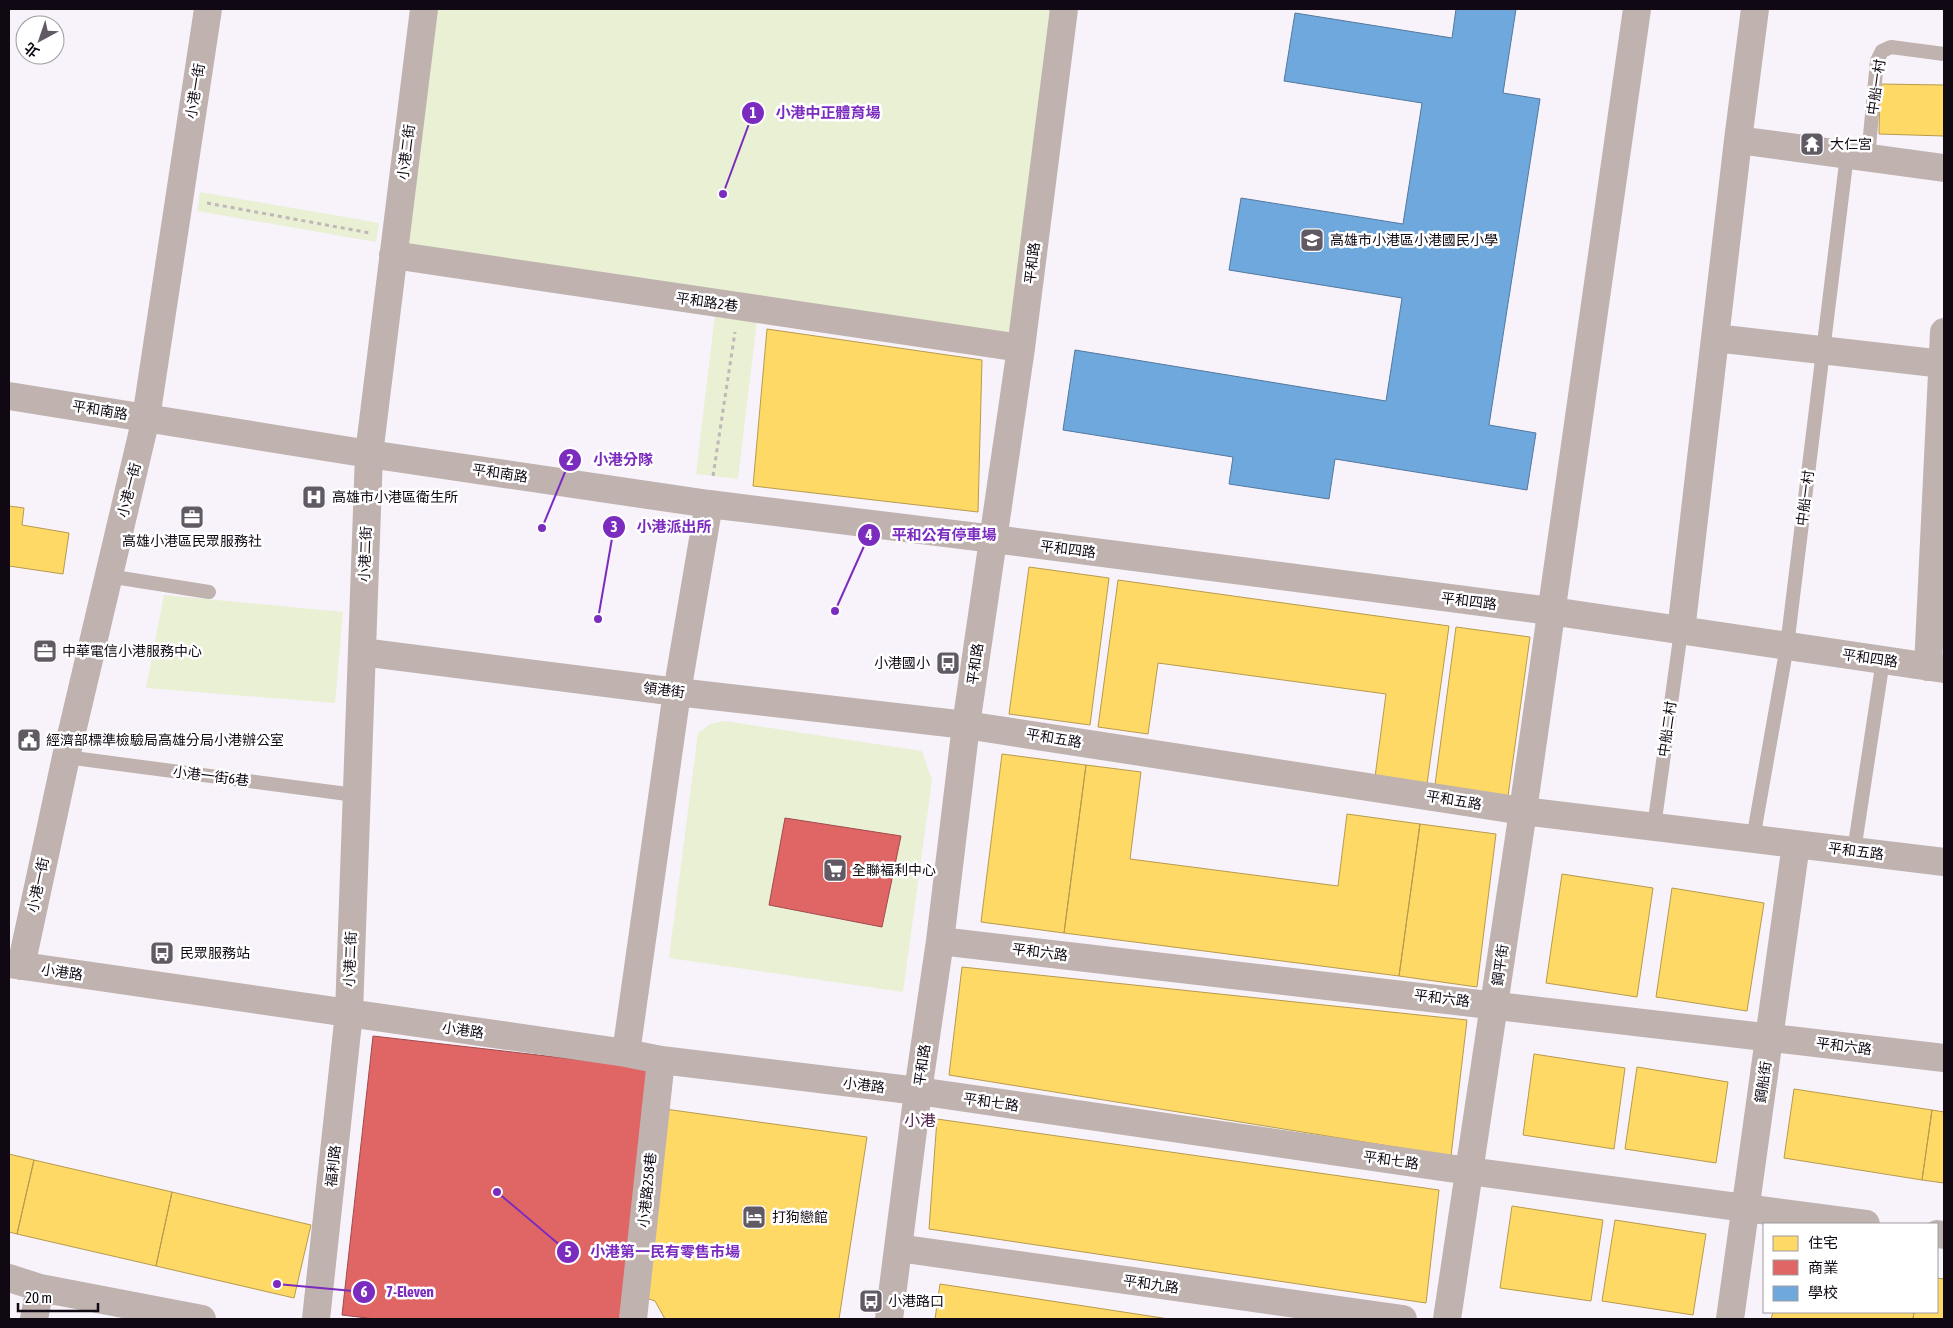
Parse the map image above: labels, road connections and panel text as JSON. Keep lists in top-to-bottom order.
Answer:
{
  "streets": {
    "street": [
      "小港一街",
      "小港二街",
      "平和路",
      "平和路2巷",
      "平和南路",
      "平和四路",
      "領港街",
      "平和五路",
      "平和六路",
      "鋼平街",
      "小港路",
      "鋼船街",
      "平和七路",
      "福利路",
      "小港路258巷",
      "平和九路"
    ],
    "lane": ["中船一村", "中船二村", "小港一街6巷"]
  },
  "crossings": [
    ["中船一村", "平和四路"],
    ["小港一街", "平和南路"],
    ["小港一街", "小港一街6巷"],
    ["小港一街", "小港路"],
    ["小港二街", "平和路2巷"],
    ["小港二街", "平和南路"],
    ["小港二街", "領港街"],
    ["小港二街", "小港一街6巷"],
    ["小港二街", "小港路"],
    ["小港二街", "福利路"],
    ["平和路", "平和路2巷"],
    ["平和路", "平和南路"],
    ["平和路", "平和四路"],
    ["平和路", "領港街"],
    ["平和路", "平和五路"],
    ["平和路", "平和六路"],
    ["平和路", "小港路"],
    ["平和路", "平和七路"],
    ["平和路", "平和九路"],
    ["平和南路", "平和四路"],
    ["平和四路", "中船二村"],
    ["平和四路", "鋼平街"],
    ["領港街", "平和五路"],
    ["中船二村", "平和五路"],
    ["平和五路", "鋼平街"],
    ["平和五路", "鋼船街"],
    ["平和六路", "鋼平街"],
    ["平和六路", "鋼船街"],
    ["鋼平街", "平和七路"],
    ["小港路", "平和七路"],
    ["小港路", "福利路"],
    ["小港路", "小港路258巷"],
    ["鋼船街", "平和七路"]
  ],
  "districts": ["小港"],
  "places": {
    "temple": ["大仁宮"],
    "other": [
      "小港中正體育場",
      "小港分隊",
      "平和公有停車場",
      "小港派出所",
      "小港第一民有零售市場",
      "7-Eleven"
    ],
    "school or university": ["高雄市小港區小港國民小學"],
    "hospital": ["高雄市小港區衛生所"],
    "office": ["高雄小港區民眾服務社", "中華電信小港服務中心"],
    "bus stop": ["小港國小", "民眾服務站", "小港路口"],
    "public building": ["經濟部標準檢驗局高雄分局小港辦公室"],
    "supermarket": ["全聯褔利中心"],
    "hotel": ["打狗戀館"]
  },
  "legend": ["住宅", "商業", "學校"],
  "scale_bar": "20 m",
  "north": "bottom left"
}
